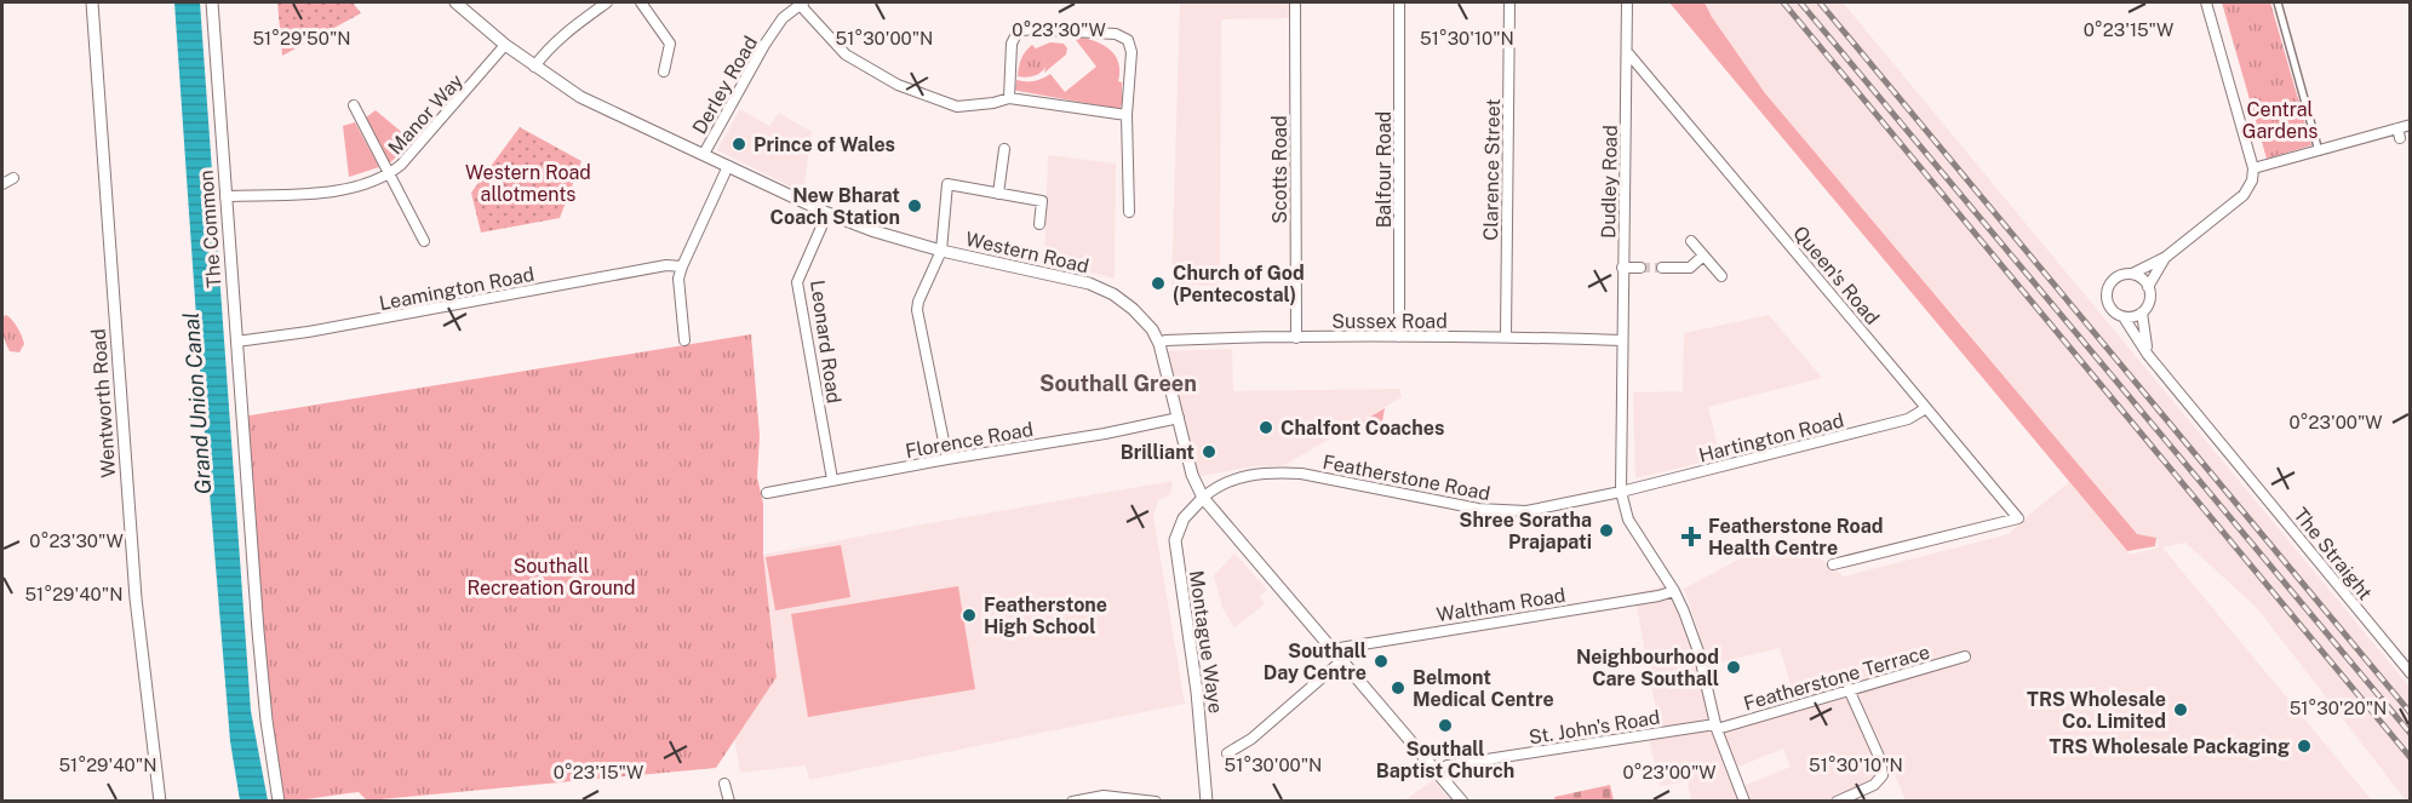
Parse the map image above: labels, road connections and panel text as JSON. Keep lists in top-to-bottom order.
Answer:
{
  "streets": {
    "street": [
      "Derley Road",
      "Manor Way",
      "Scotts Road",
      "Balfour Road",
      "Clarence Street",
      "Dudley Road",
      "The Common",
      "Western Road",
      "Queen's Road",
      "Leamington Road",
      "Sussex Road",
      "Leonard Road",
      "Wentworth Road",
      "Hartington Road",
      "Florence Road",
      "Featherstone Road",
      "The Straight",
      "Waltham Road",
      "Montague Waye",
      "Featherstone Terrace",
      "St. John's Road"
    ]
  },
  "crossings": [
    ["Derley Road", "Western Road"],
    ["Manor Way", "The Common"],
    ["Manor Way", "Western Road"],
    ["Scotts Road", "Sussex Road"],
    ["Balfour Road", "Sussex Road"],
    ["Clarence Street", "Sussex Road"],
    ["Dudley Road", "Queen's Road"],
    ["Dudley Road", "Sussex Road"],
    ["Dudley Road", "Hartington Road"],
    ["Dudley Road", "Featherstone Road"],
    ["The Common", "Leamington Road"],
    ["Western Road", "Sussex Road"],
    ["Western Road", "Leonard Road"],
    ["Western Road", "Florence Road"],
    ["Western Road", "Featherstone Road"],
    ["Western Road", "Waltham Road"],
    ["Western Road", "Montague Waye"],
    ["Western Road", "St. John's Road"],
    ["Queen's Road", "Hartington Road"],
    ["Leonard Road", "Florence Road"],
    ["Hartington Road", "Featherstone Road"],
    ["Featherstone Road", "Montague Waye"],
    ["Featherstone Terrace", "St. John's Road"]
  ],
  "districts": ["Southall Green"],
  "water": ["Grand Union Canal"],
  "parks": ["Central Gardens", "Western Road allotments", "Southall Recreation Ground"],
  "places": {
    "other": [
      "Prince of Wales",
      "New Bharat Coach Station",
      "Church of God (Pentecostal)",
      "Chalfont Coaches",
      "Brilliant",
      "Shree Soratha Prajapati",
      "Featherstone High School",
      "Southall Day Centre",
      "Neighbourhood Care Southall",
      "Belmont Medical Centre",
      "TRS Wholesale Co. Limited",
      "Southall Baptist Church",
      "TRS Wholesale Packaging"
    ],
    "health": ["Featherstone Road Health Centre"]
  },
  "coordinates": [
    "0°23'30\"W",
    "0°23'15\"W",
    "51°29'50\"N",
    "51°30'00\"N",
    "51°30'10\"N",
    "0°23'00\"W",
    "51°29'40\"N",
    "51°30'20\"N"
  ]
}
